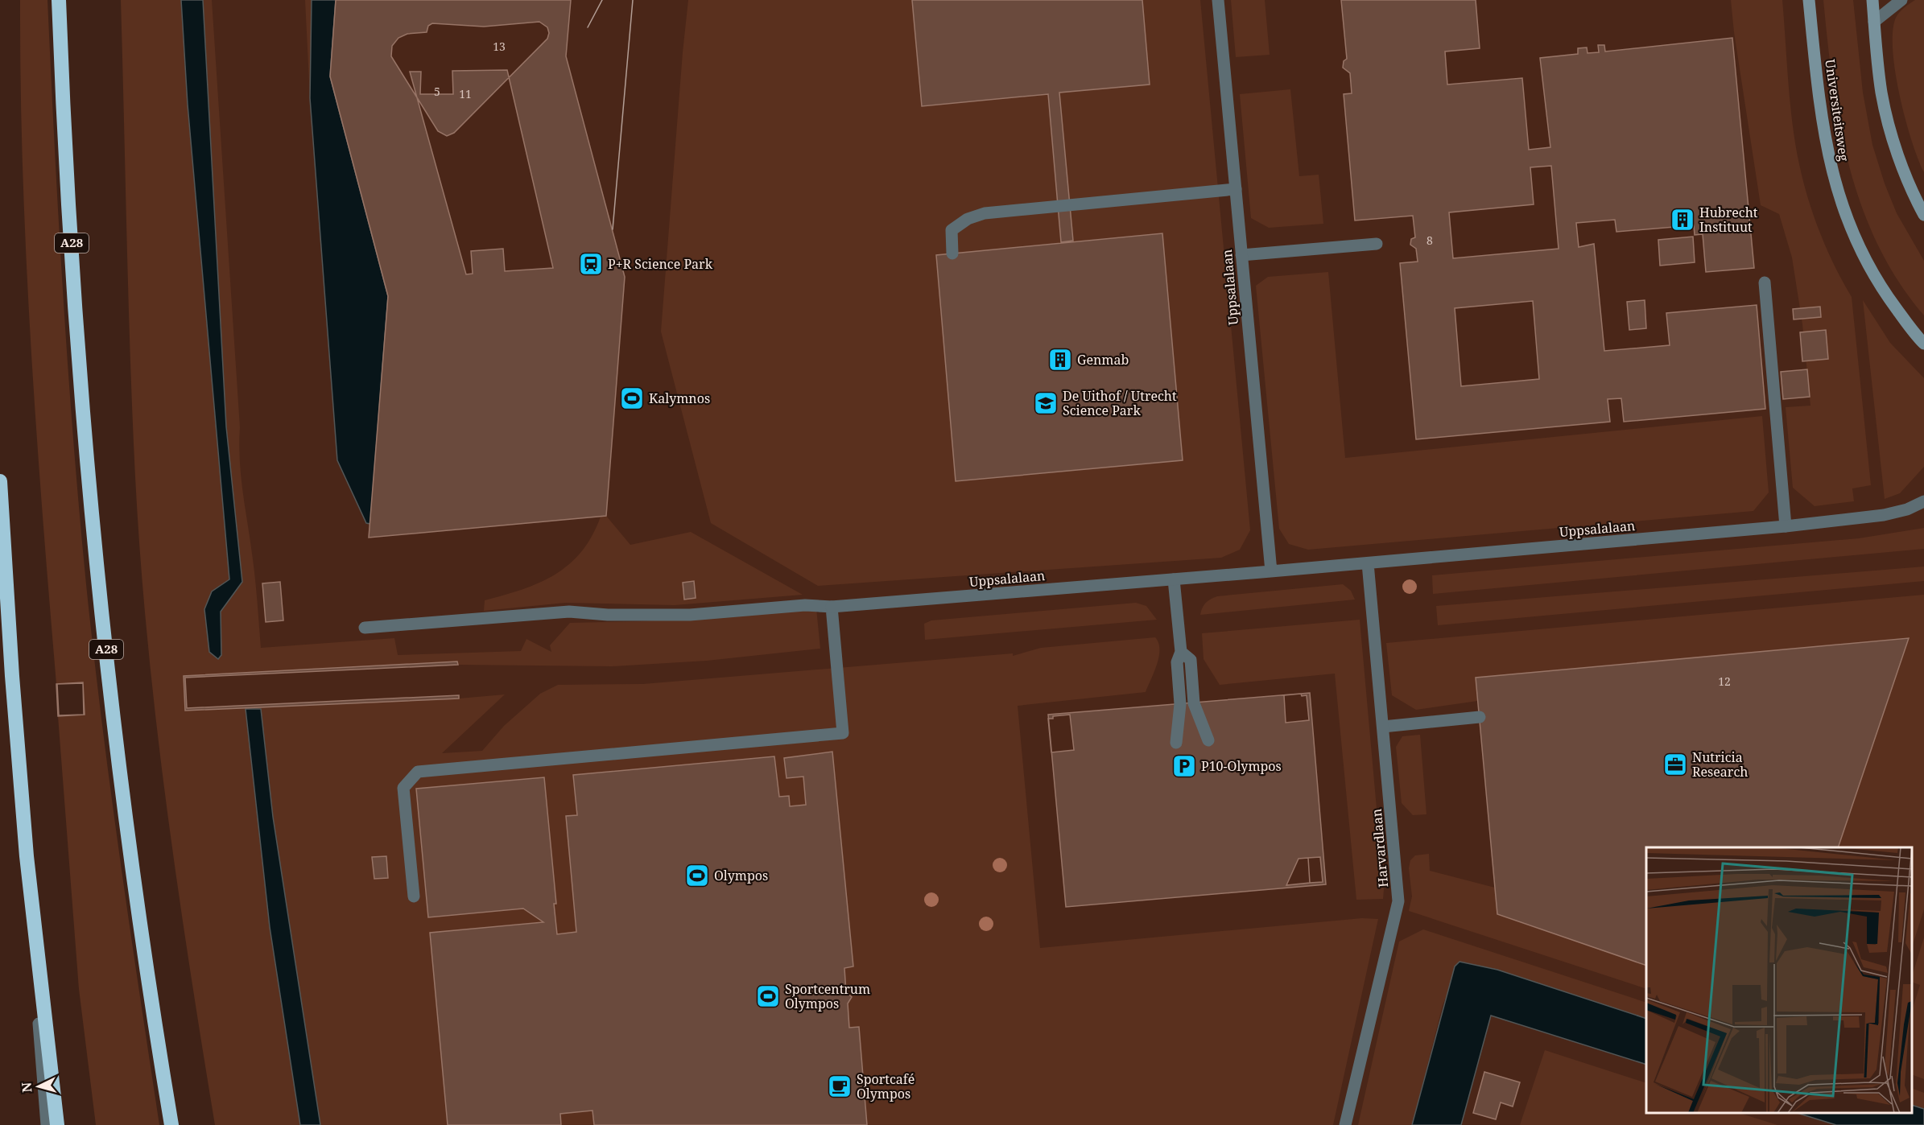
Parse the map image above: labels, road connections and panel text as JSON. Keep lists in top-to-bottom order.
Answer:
{
  "streets": {
    "highway": ["A28"],
    "main road": ["Universiteitsweg"],
    "street": ["Uppsalalaan", "Harvardlaan"]
  },
  "crossings": [
    ["Uppsalalaan", "Harvardlaan"]
  ],
  "places": {
    "building": ["Hubrecht Instituut", "Genmab"],
    "station": ["P+R Science Park"],
    "sports": ["Kalymnos", "Olympos", "Sportcentrum Olympos"],
    "school or university": ["De Uithof / Utrecht Science Park"],
    "office": ["Nutricia Research"],
    "parking": ["P10-Olympos"],
    "cafe": ["Sportcafé Olympos"]
  },
  "house_numbers": [
    "13",
    "5",
    "11",
    "8",
    "12"
  ],
  "north": "left"
}
